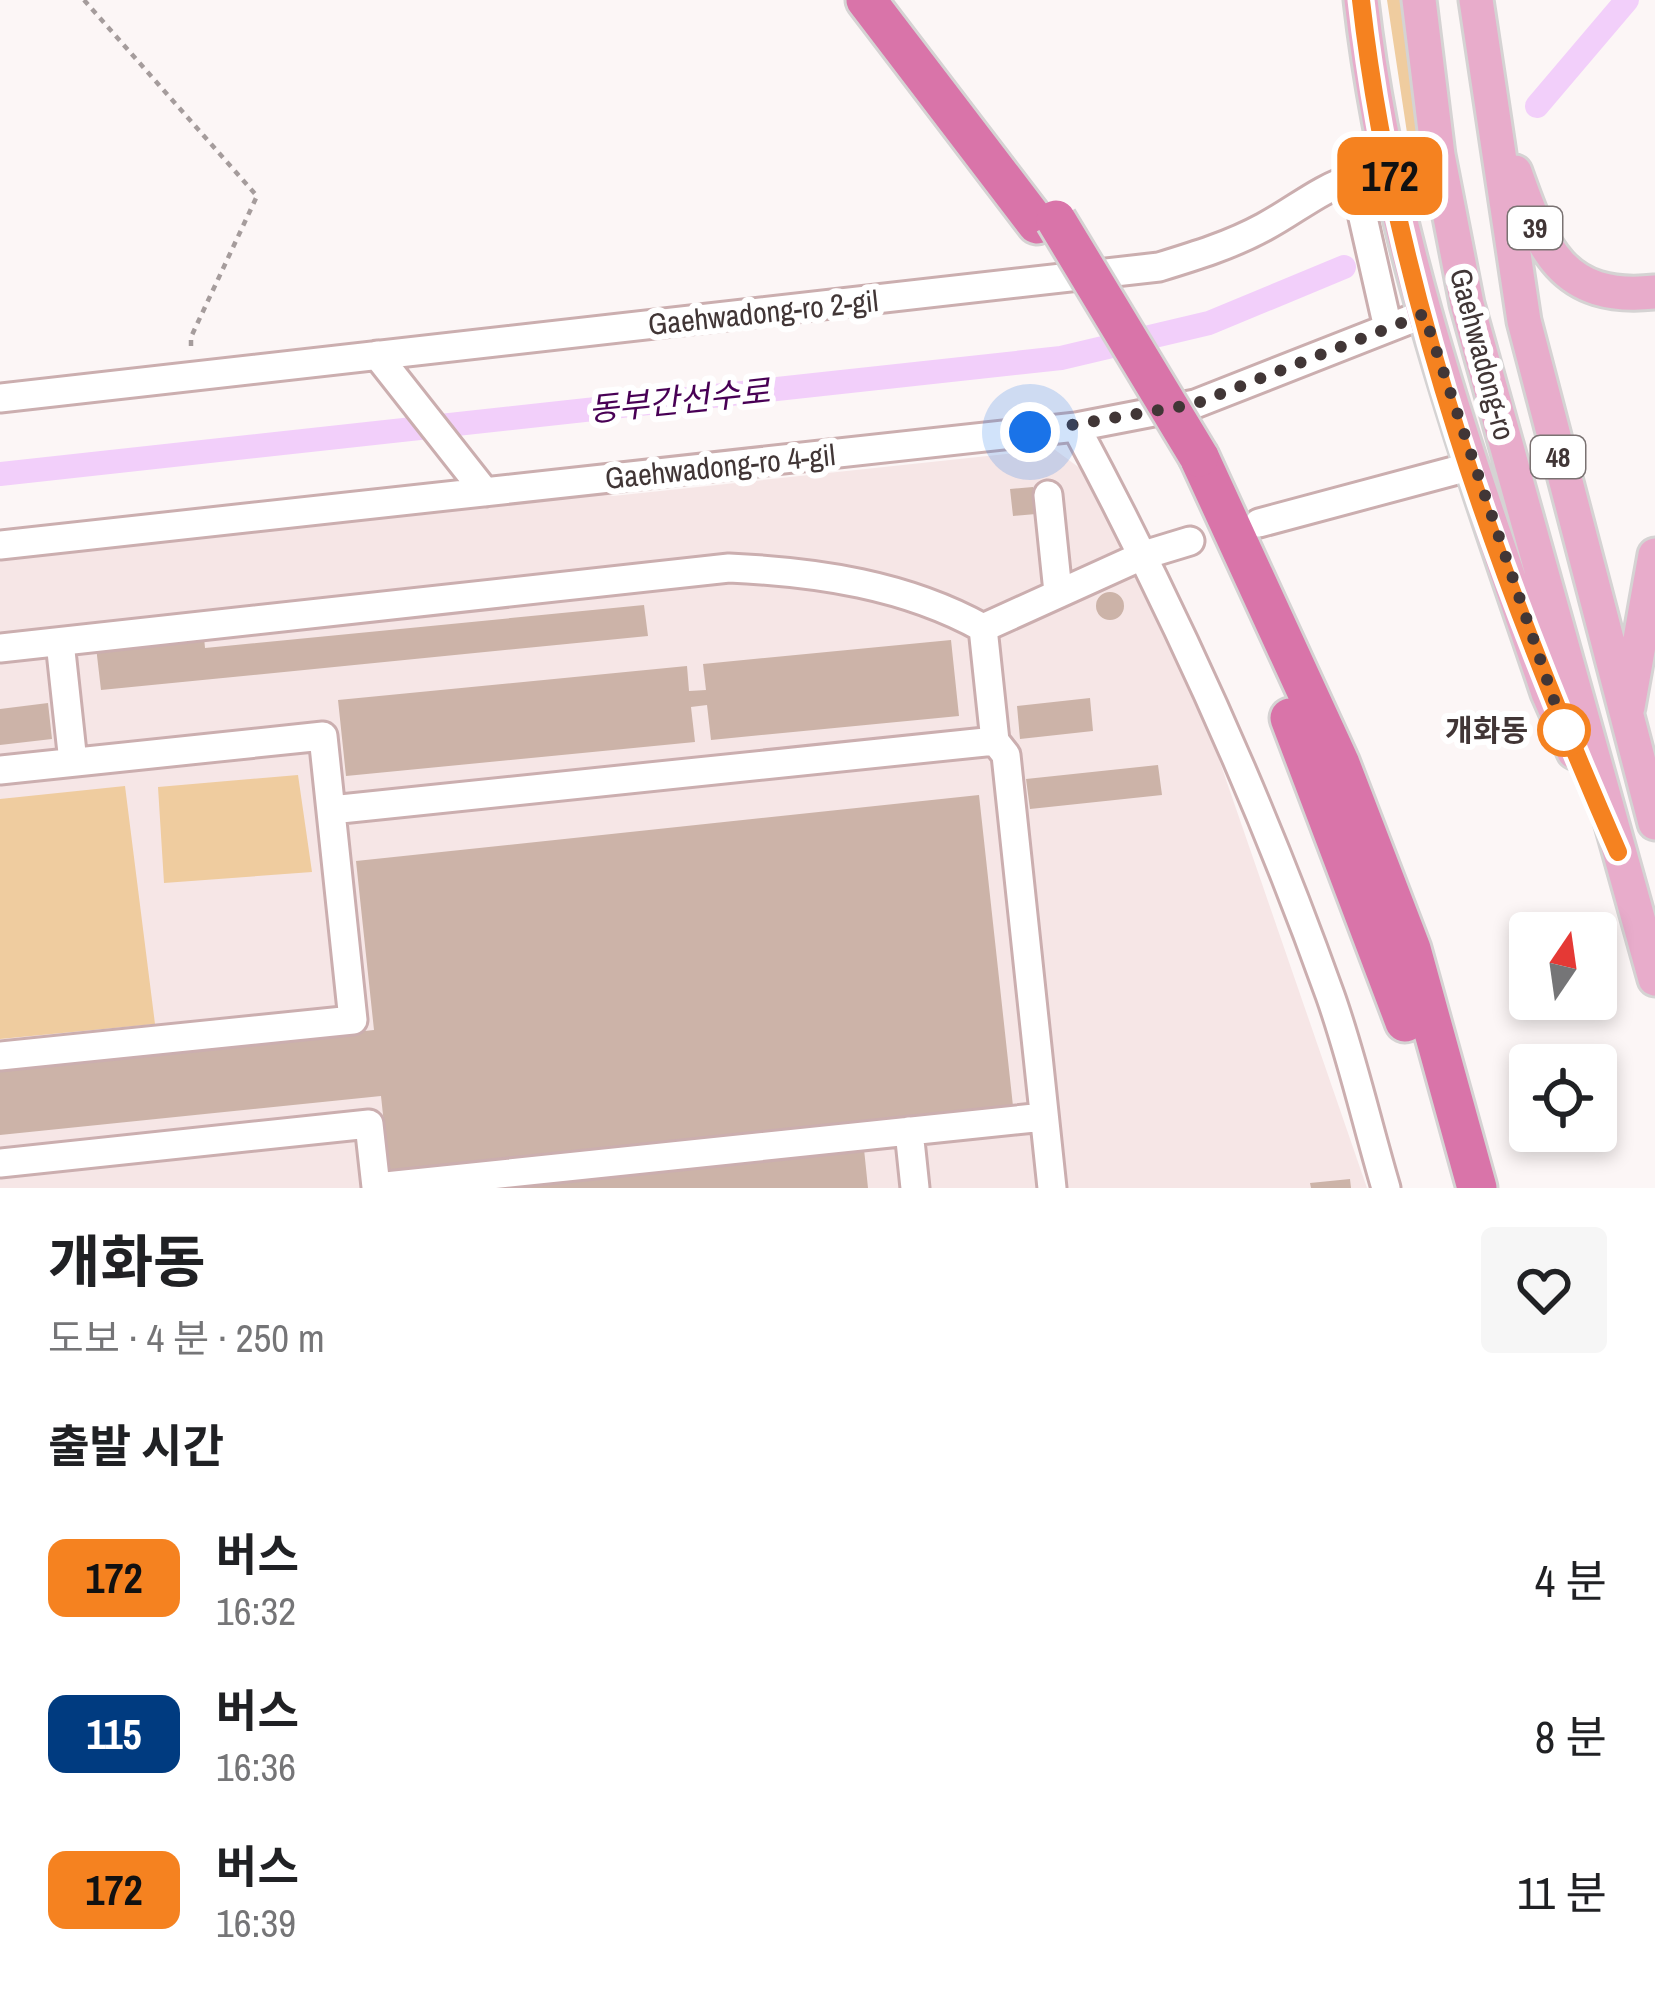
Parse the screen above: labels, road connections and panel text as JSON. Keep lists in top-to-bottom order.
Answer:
{
  "streets": {
    "main road": ["39", "Gaehwadong-ro", "48"],
    "street": ["Gaehwadong-ro 2-gil", "Gaehwadong-ro 4-gil"]
  },
  "crossings": [
    ["39", "Gaehwadong-ro"],
    ["Gaehwadong-ro 2-gil", "Gaehwadong-ro 4-gil"],
    ["Gaehwadong-ro", "48"]
  ],
  "water": ["동부간선수로"],
  "places": ["개화동"],
  "lines": ["bus line 172"],
  "north": "top",
  "page": {
    "on_map": "172",
    "heading": [
      ["개화동", "도보 · 4 분 · 250 m"],
      "출발 시간"
    ],
    "list": [
      {
        "mark": "172",
        "name": "버스",
        "note": "16:32",
        "value": "4 분"
      },
      {
        "mark": "115",
        "name": "버스",
        "note": "16:36",
        "value": "8 분"
      },
      {
        "mark": "172",
        "name": "버스",
        "note": "16:39",
        "value": "11 분"
      }
    ]
  }
}
